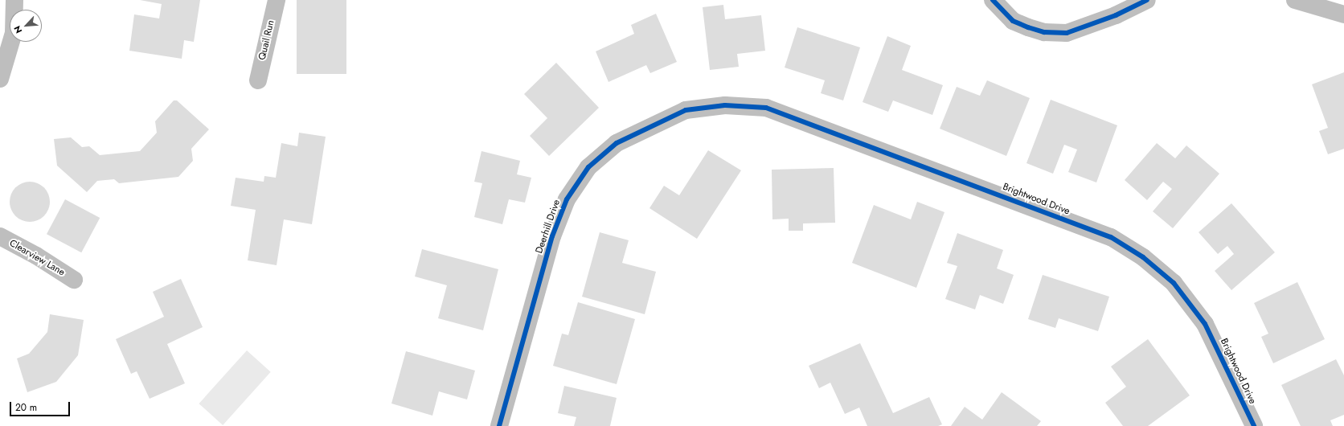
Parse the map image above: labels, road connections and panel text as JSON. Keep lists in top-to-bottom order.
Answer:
{
  "streets": {
    "street": [
      "Quail Run",
      "Brightwood Drive",
      "Deerhill Drive",
      "Clearview Lane"
    ]
  },
  "crossings": [
    ["Brightwood Drive", "Deerhill Drive"]
  ],
  "scale_bar": "20 m",
  "north": "bottom left"
}
